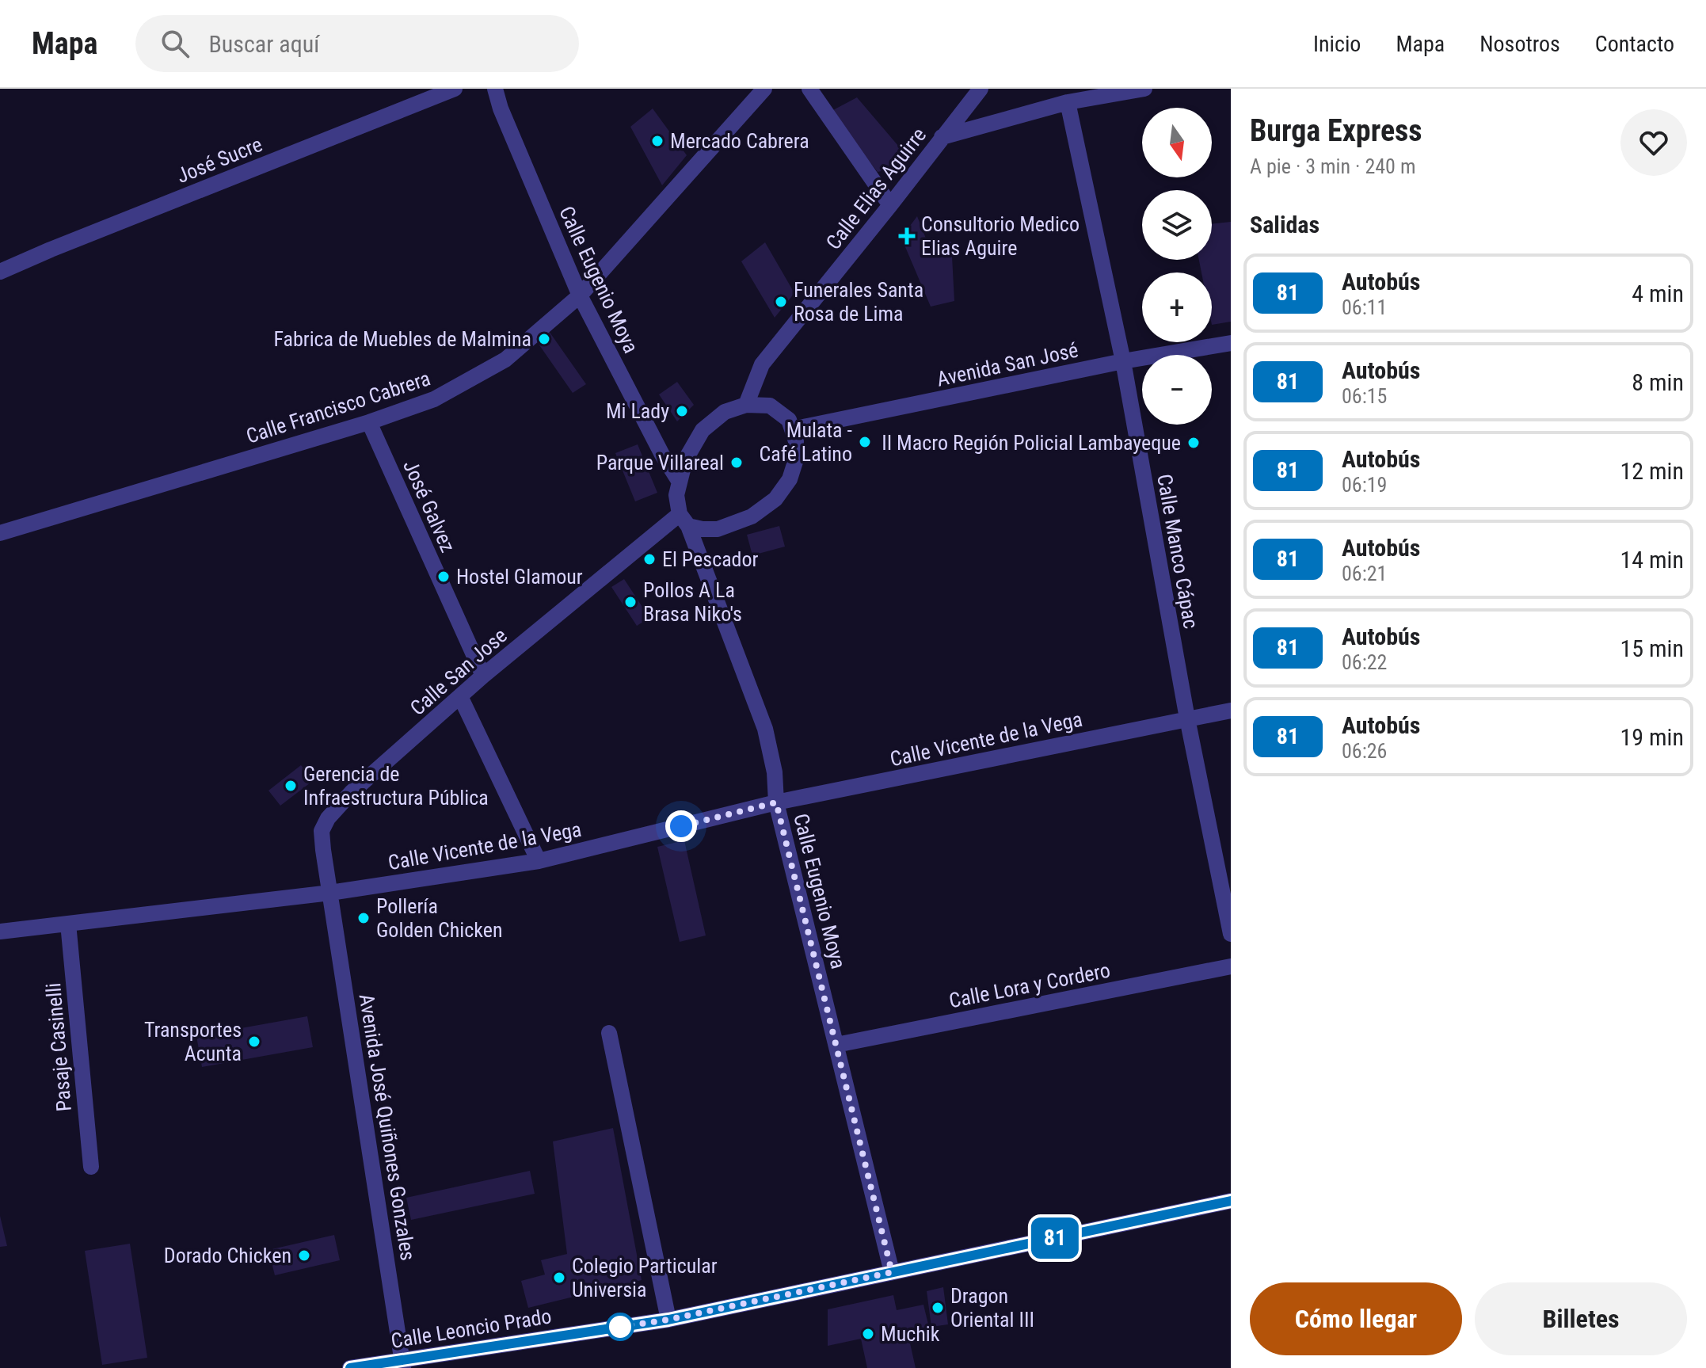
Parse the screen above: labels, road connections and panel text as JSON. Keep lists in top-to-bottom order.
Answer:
{
  "streets": {
    "street": [
      "José Sucre",
      "Calle Elias Aguirre",
      "Calle Eugenio Moya",
      "Avenida San José",
      "Calle Francisco Cabrera",
      "José Galvez",
      "Calle Manco Cápac",
      "Calle San Jose",
      "Calle Vicente de la Vega",
      "Calle Lora y Cordero",
      "Pasaje Casinelli",
      "Avenida José Quiñones Gonzales",
      "Calle Leoncio Prado"
    ]
  },
  "crossings": [
    ["Calle Elias Aguirre", "Calle Eugenio Moya"],
    ["Calle Elias Aguirre", "Avenida San José"],
    ["Calle Elias Aguirre", "Calle Manco Cápac"],
    ["Calle Elias Aguirre", "Calle San Jose"],
    ["Calle Eugenio Moya", "Avenida San José"],
    ["Calle Eugenio Moya", "Calle Francisco Cabrera"],
    ["Calle Eugenio Moya", "Calle San Jose"],
    ["Calle Eugenio Moya", "Calle Vicente de la Vega"],
    ["Calle Eugenio Moya", "Calle Lora y Cordero"],
    ["Calle Eugenio Moya", "Calle Leoncio Prado"],
    ["Avenida San José", "Calle Manco Cápac"],
    ["Avenida San José", "Calle San Jose"],
    ["Calle Francisco Cabrera", "José Galvez"],
    ["José Galvez", "Calle San Jose"],
    ["Calle Manco Cápac", "Calle Vicente de la Vega"],
    ["Calle San Jose", "Calle Vicente de la Vega"],
    ["Calle San Jose", "Avenida José Quiñones Gonzales"],
    ["Calle Vicente de la Vega", "Pasaje Casinelli"],
    ["Calle Vicente de la Vega", "Avenida José Quiñones Gonzales"],
    ["Avenida José Quiñones Gonzales", "Calle Leoncio Prado"]
  ],
  "places": {
    "other": [
      "Mercado Cabrera",
      "Funerales Santa Rosa de Lima",
      "Fabrica de Muebles de Malmina",
      "Mi Lady",
      "Mulata - Café Latino",
      "II Macro Región Policial Lambayeque",
      "Parque Villareal",
      "El Pescador",
      "Hostel Glamour",
      "Pollos A La Brasa Niko's",
      "Gerencia de Infraestructura Pública",
      "Pollería Golden Chicken",
      "Transportes Acunta",
      "Dorado Chicken",
      "Colegio Particular Universia",
      "Dragon Oriental III",
      "Muchik"
    ],
    "health": ["Consultorio Medico Elias Aguire"]
  },
  "lines": ["bus line 81"],
  "north": "bottom",
  "page": {
    "header": "Mapa",
    "search": "Buscar aquí",
    "nav": [
      "Inicio",
      "Mapa",
      "Nosotros",
      "Contacto"
    ],
    "on_map": "81",
    "heading": [
      ["Burga Express", "A pie · 3 min · 240 m"],
      "Salidas"
    ],
    "map_buttons": ["+", "−"],
    "list": [
      {
        "mark": "81",
        "name": "Autobús",
        "note": "06:11",
        "value": "4 min"
      },
      {
        "mark": "81",
        "name": "Autobús",
        "note": "06:15",
        "value": "8 min"
      },
      {
        "mark": "81",
        "name": "Autobús",
        "note": "06:19",
        "value": "12 min"
      },
      {
        "mark": "81",
        "name": "Autobús",
        "note": "06:21",
        "value": "14 min"
      },
      {
        "mark": "81",
        "name": "Autobús",
        "note": "06:22",
        "value": "15 min"
      },
      {
        "mark": "81",
        "name": "Autobús",
        "note": "06:26",
        "value": "19 min"
      }
    ],
    "buttons": ["Cómo llegar", "Billetes"]
  }
}
